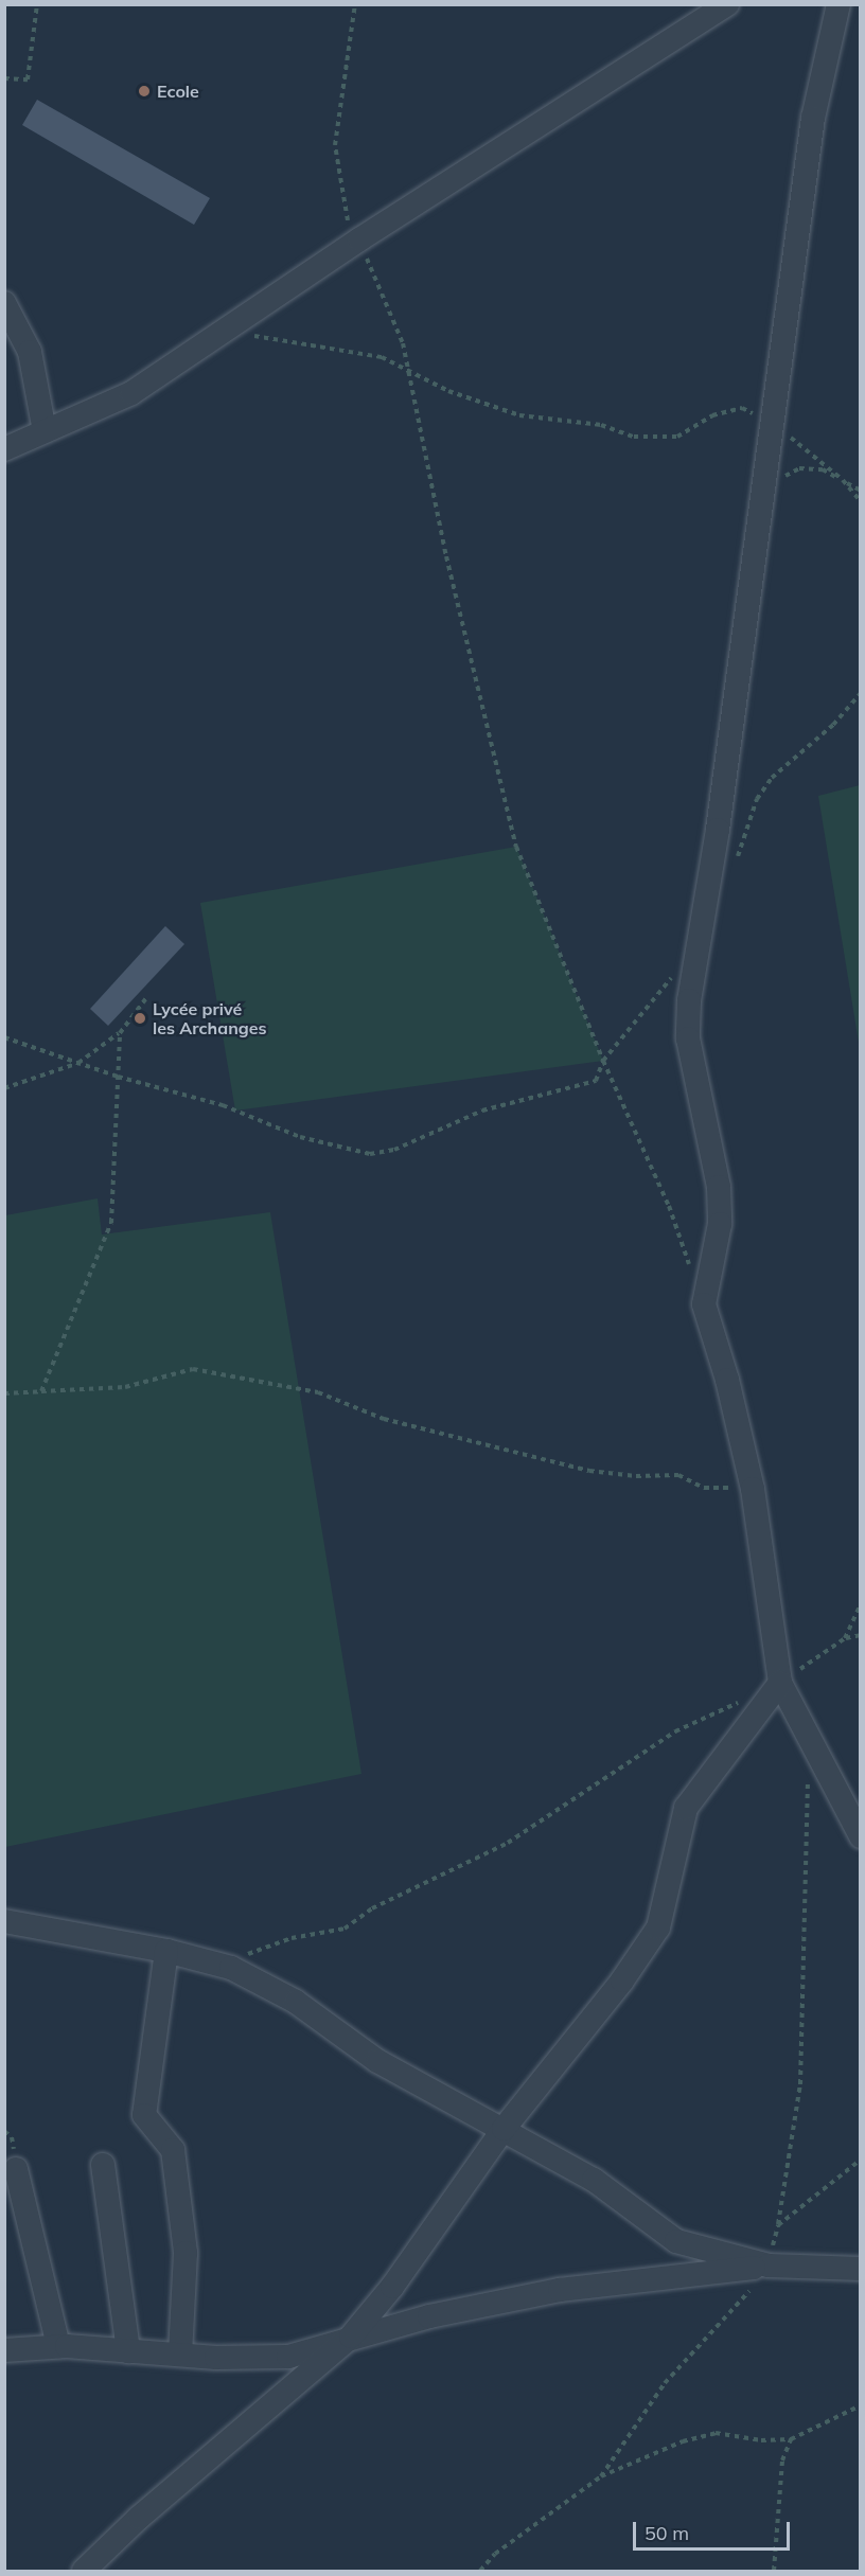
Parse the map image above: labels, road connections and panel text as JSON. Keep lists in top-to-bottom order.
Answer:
{
  "places": ["Ecole", "Lycée privé les Archanges"],
  "scale_bar": "50 m"
}
